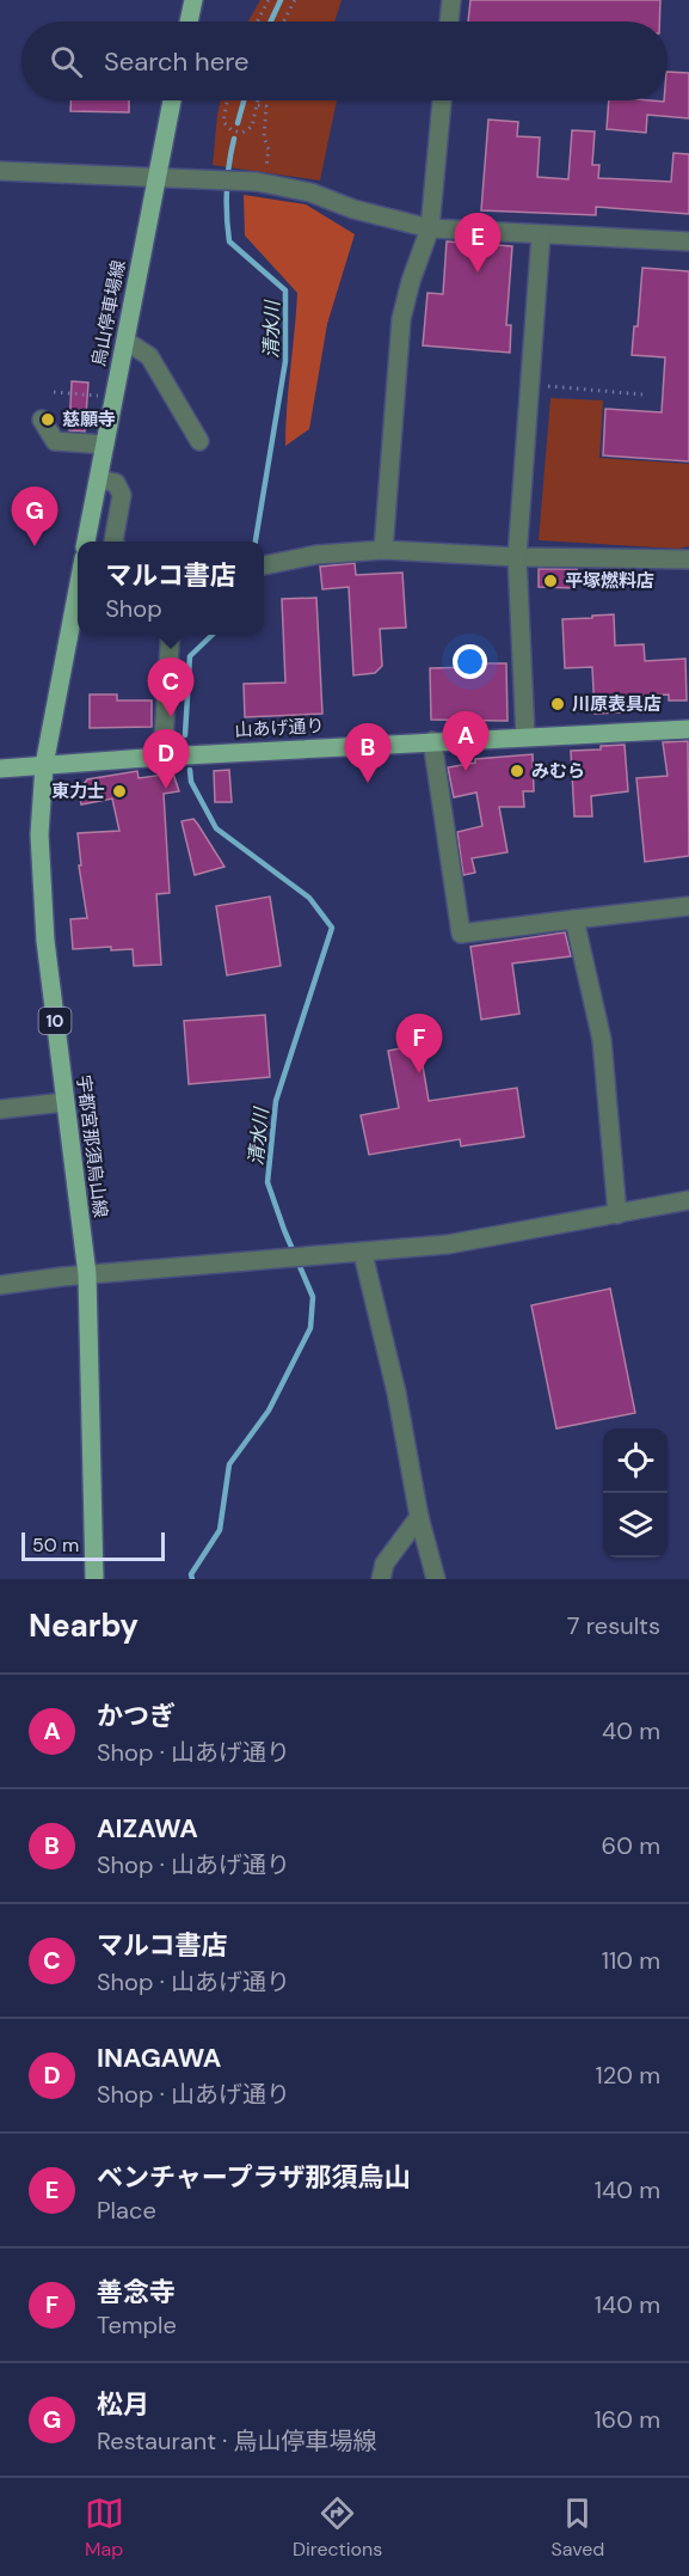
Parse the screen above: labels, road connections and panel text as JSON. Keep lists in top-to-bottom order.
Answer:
{
  "streets": {
    "main road": [
      "烏山停車場線",
      "山あげ通り",
      "10",
      "宇都宮那須烏山線"
    ]
  },
  "crossings": [
    ["山あげ通り", "宇都宮那須烏山線"]
  ],
  "water": ["清水川"],
  "places": [
    "慈願寺",
    "平塚燃料店",
    "川原表具店",
    "みむら",
    "東力士"
  ],
  "scale_bar": "50 m",
  "page": {
    "search": "Search here",
    "pins": [
      "E",
      "G",
      "C",
      "A",
      "B",
      "D",
      "F"
    ],
    "popup": ["マルコ書店", "Shop"],
    "scale": "50 m",
    "heading": ["Nearby", "7 results"],
    "list": [
      {
        "mark": "A",
        "name": "かつぎ",
        "note": "Shop · 山あげ通り",
        "value": "40 m"
      },
      {
        "mark": "B",
        "name": "AIZAWA",
        "note": "Shop · 山あげ通り",
        "value": "60 m"
      },
      {
        "mark": "C",
        "name": "マルコ書店",
        "note": "Shop · 山あげ通り",
        "value": "110 m"
      },
      {
        "mark": "D",
        "name": "INAGAWA",
        "note": "Shop · 山あげ通り",
        "value": "120 m"
      },
      {
        "mark": "E",
        "name": "ベンチャープラザ那須烏山",
        "note": "Place",
        "value": "140 m"
      },
      {
        "mark": "F",
        "name": "善念寺",
        "note": "Temple",
        "value": "140 m"
      },
      {
        "mark": "G",
        "name": "松月",
        "note": "Restaurant · 烏山停車場線",
        "value": "160 m"
      }
    ],
    "nav": ["Map", "Directions", "Saved"]
  }
}
